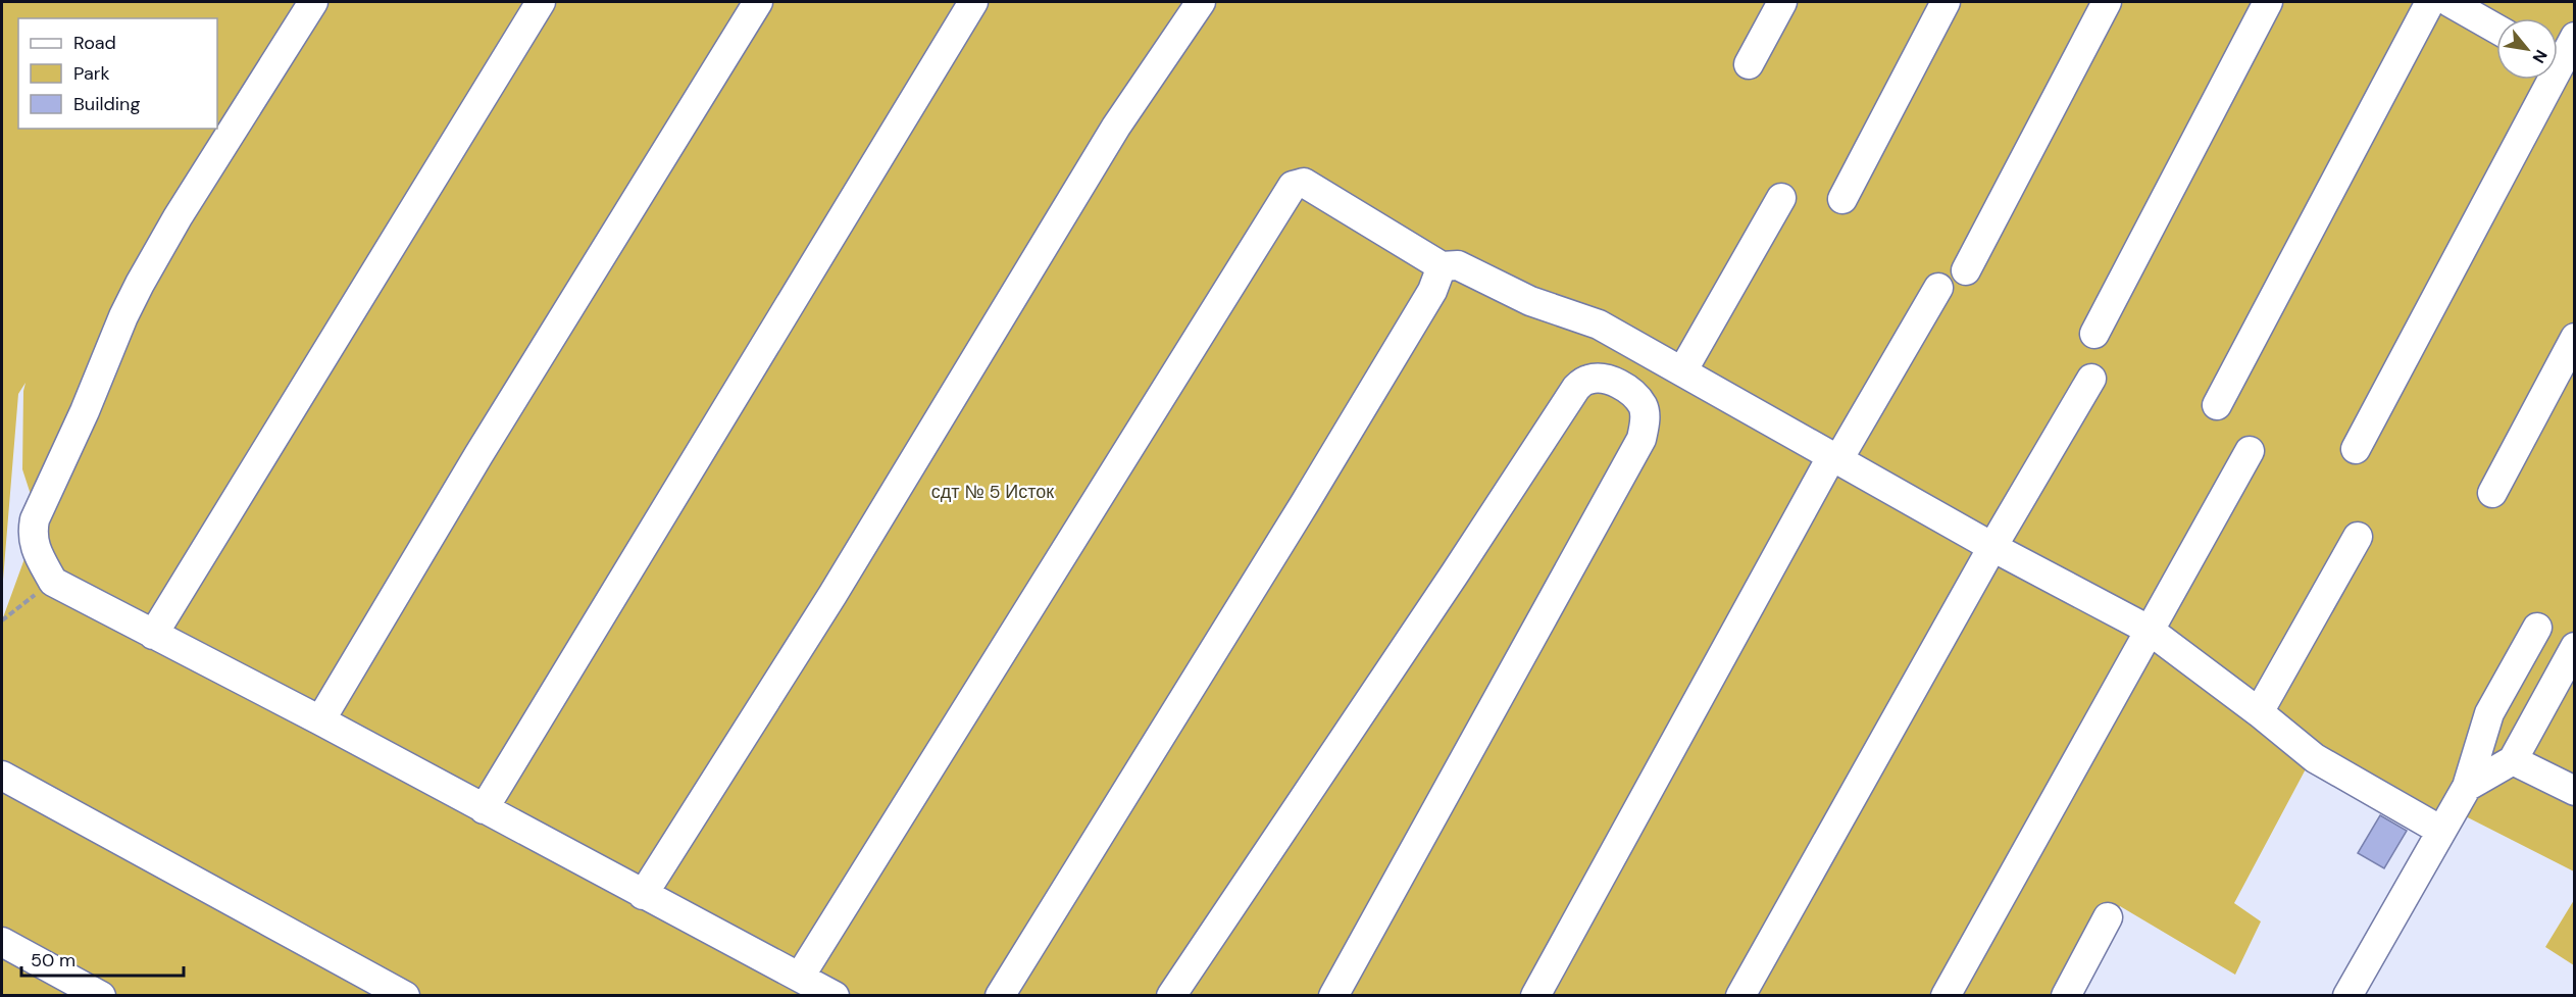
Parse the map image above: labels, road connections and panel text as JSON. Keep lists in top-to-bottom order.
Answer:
{
  "parks": ["сдт № 5 Исток"],
  "legend": ["Road", "Park", "Building"],
  "scale_bar": "50 m",
  "north": "bottom right"
}
